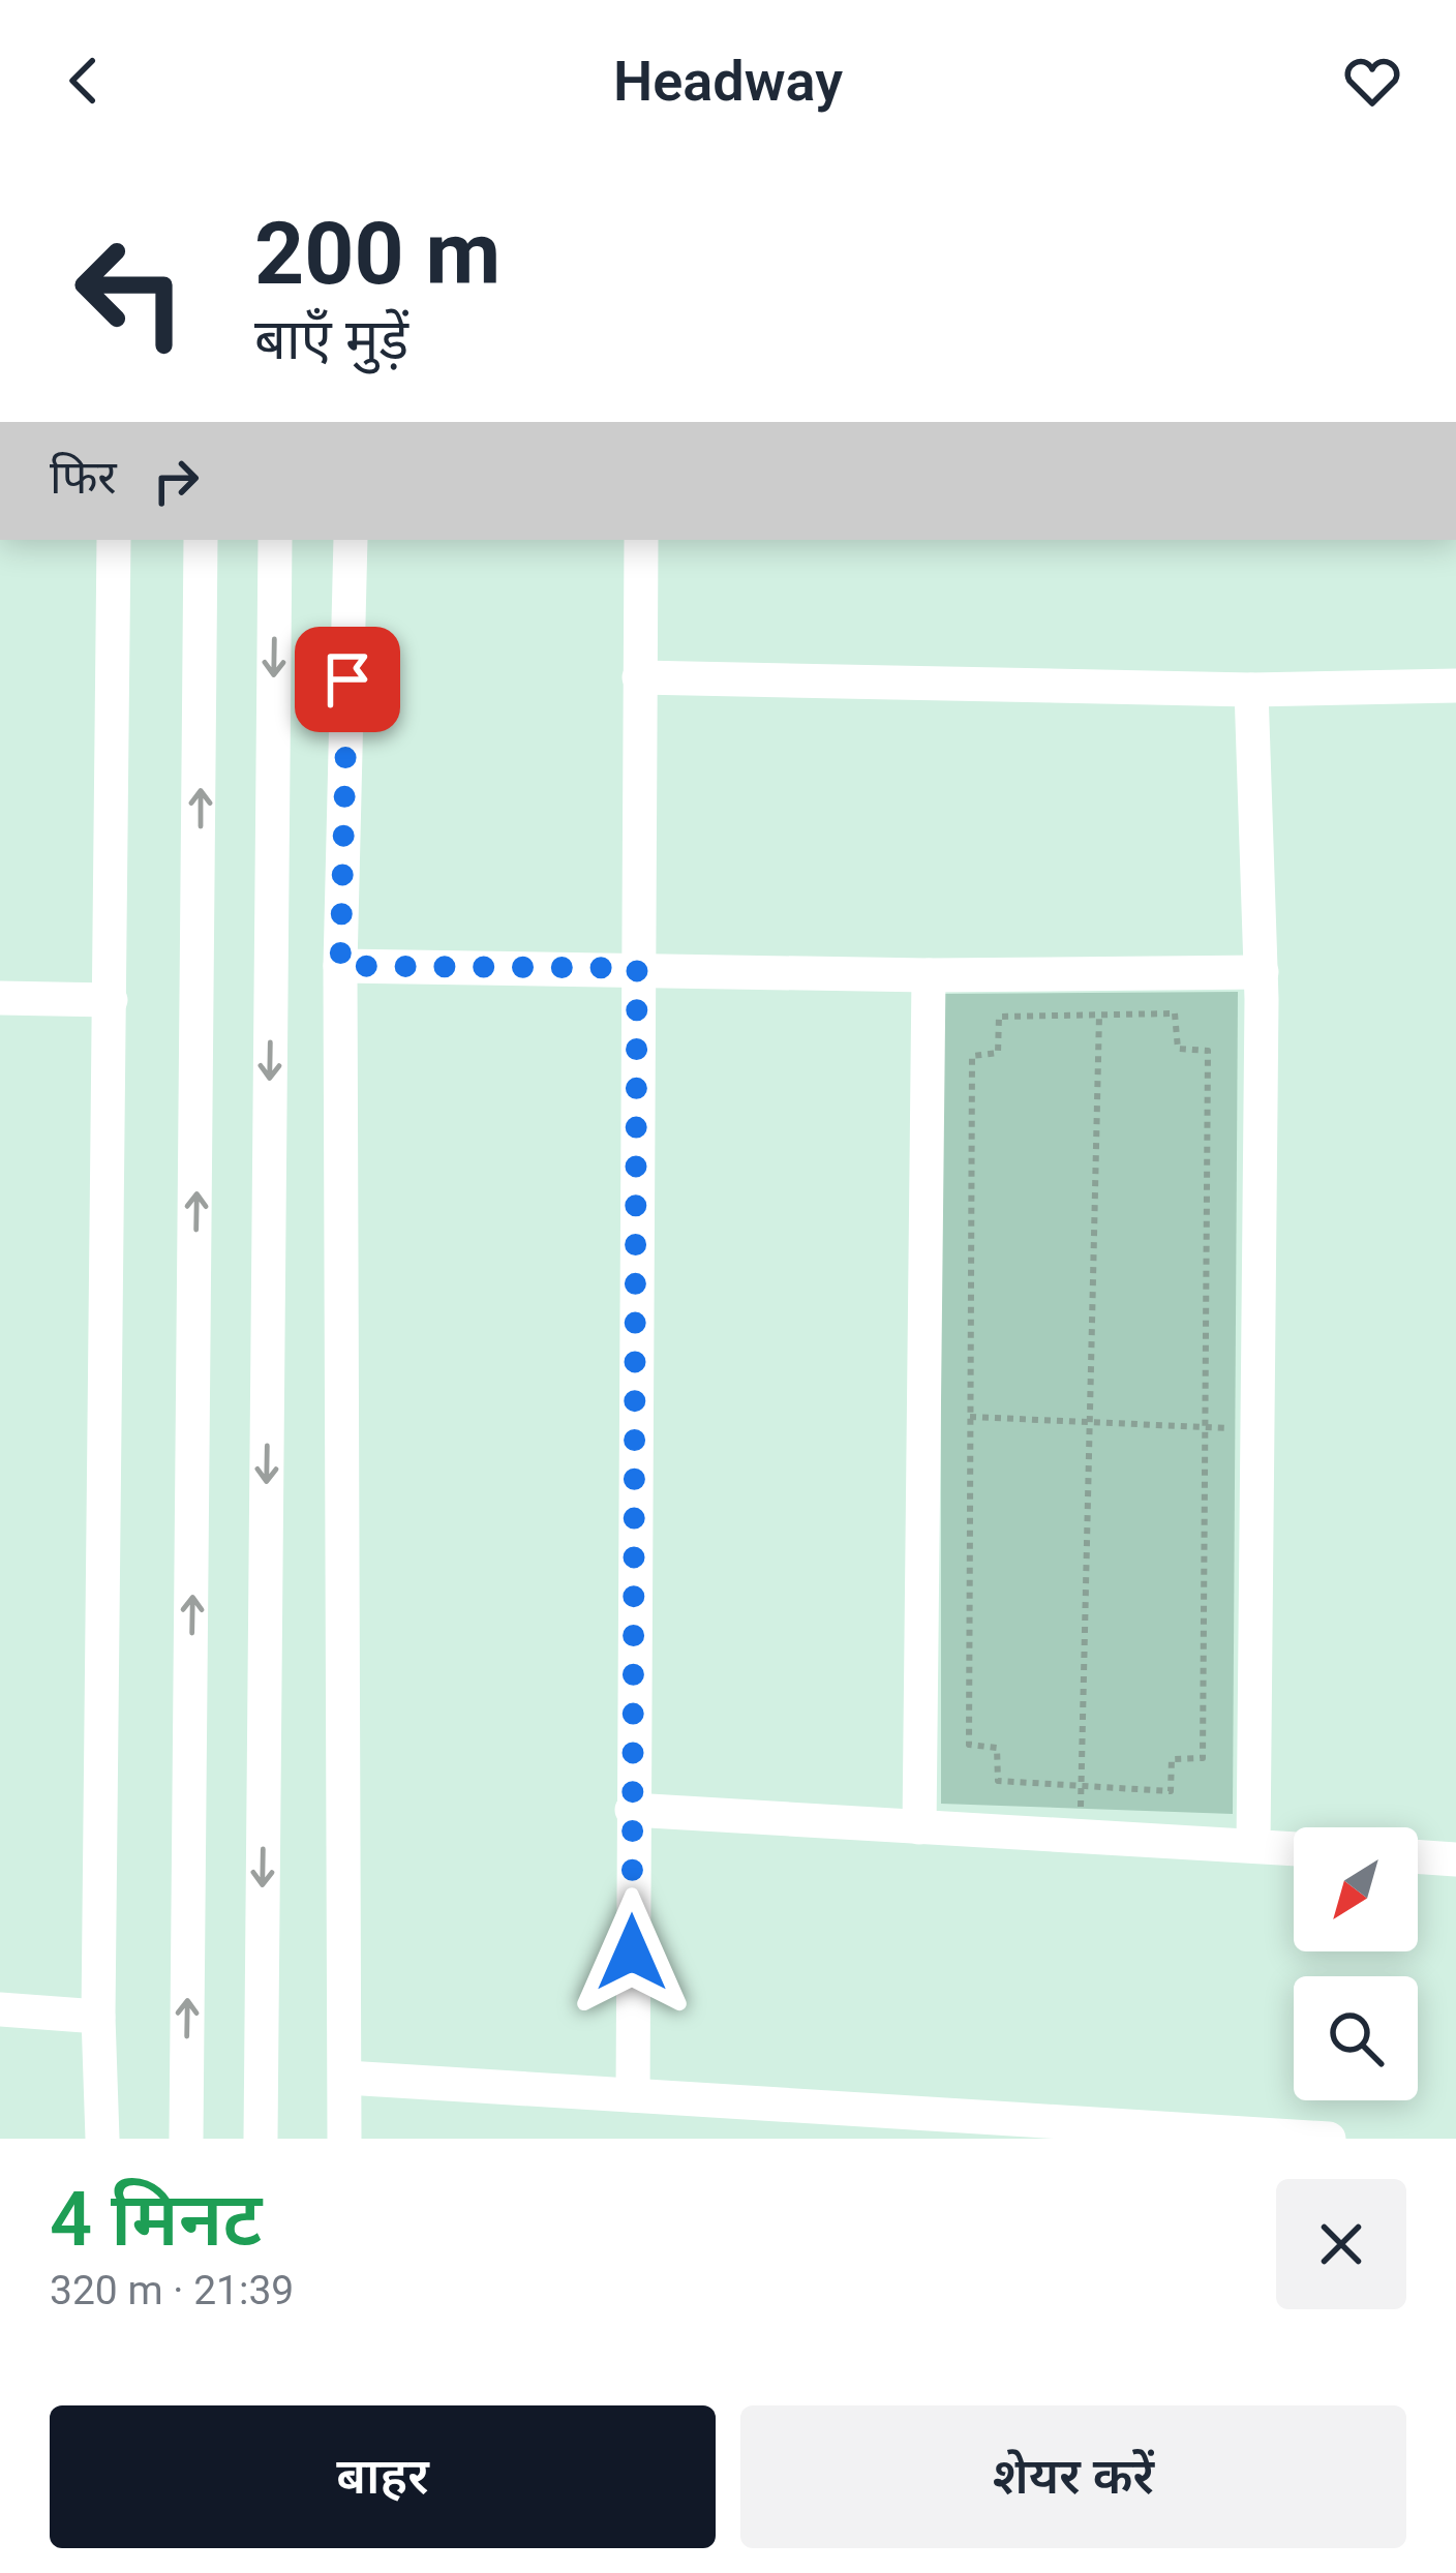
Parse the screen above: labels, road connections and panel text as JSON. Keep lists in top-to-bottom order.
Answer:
{
  "north": "bottom left",
  "page": {
    "header": "Headway",
    "turn": ["200 m", "बाएँ मुड़ें"],
    "then": "फिर",
    "heading": ["4 मिनट", "320 m · 21:39"],
    "buttons": ["बाहर", "शेयर करें"]
  }
}
